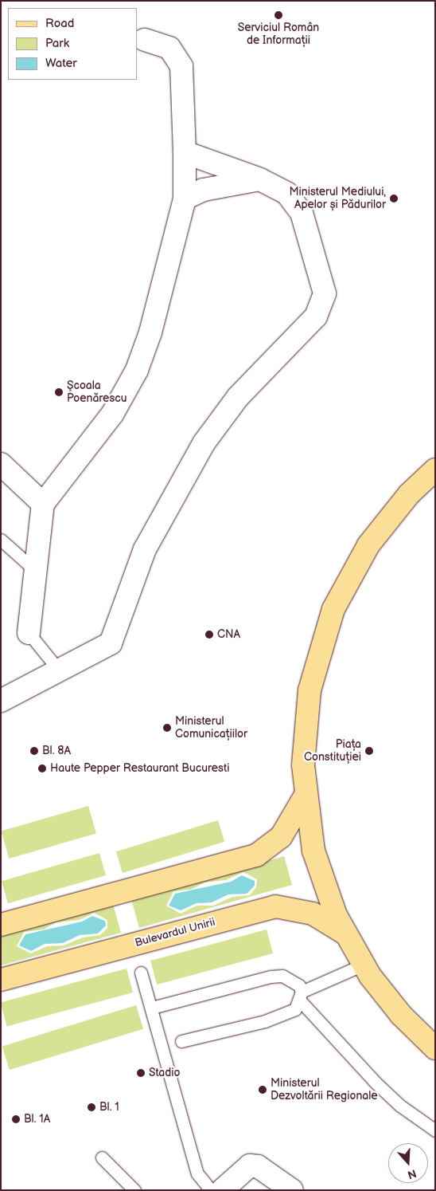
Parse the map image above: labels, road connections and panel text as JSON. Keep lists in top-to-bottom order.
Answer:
{
  "streets": {
    "main road": ["Bulevardul Unirii"]
  },
  "places": [
    "Serviciul Român de Informații",
    "Ministerul Mediului, Apelor și Pădurilor",
    "Şcoala Poenărescu",
    "CNA",
    "Ministerul Comunicațiilor",
    "Bl. 8A",
    "Piața Constituției",
    "Haute Pepper Restaurant Bucuresti",
    "Stadio",
    "Ministerul Dezvoltării Regionale",
    "Bl. 1",
    "Bl. 1A"
  ],
  "legend": ["Road", "Park", "Water"],
  "north": "bottom"
}
